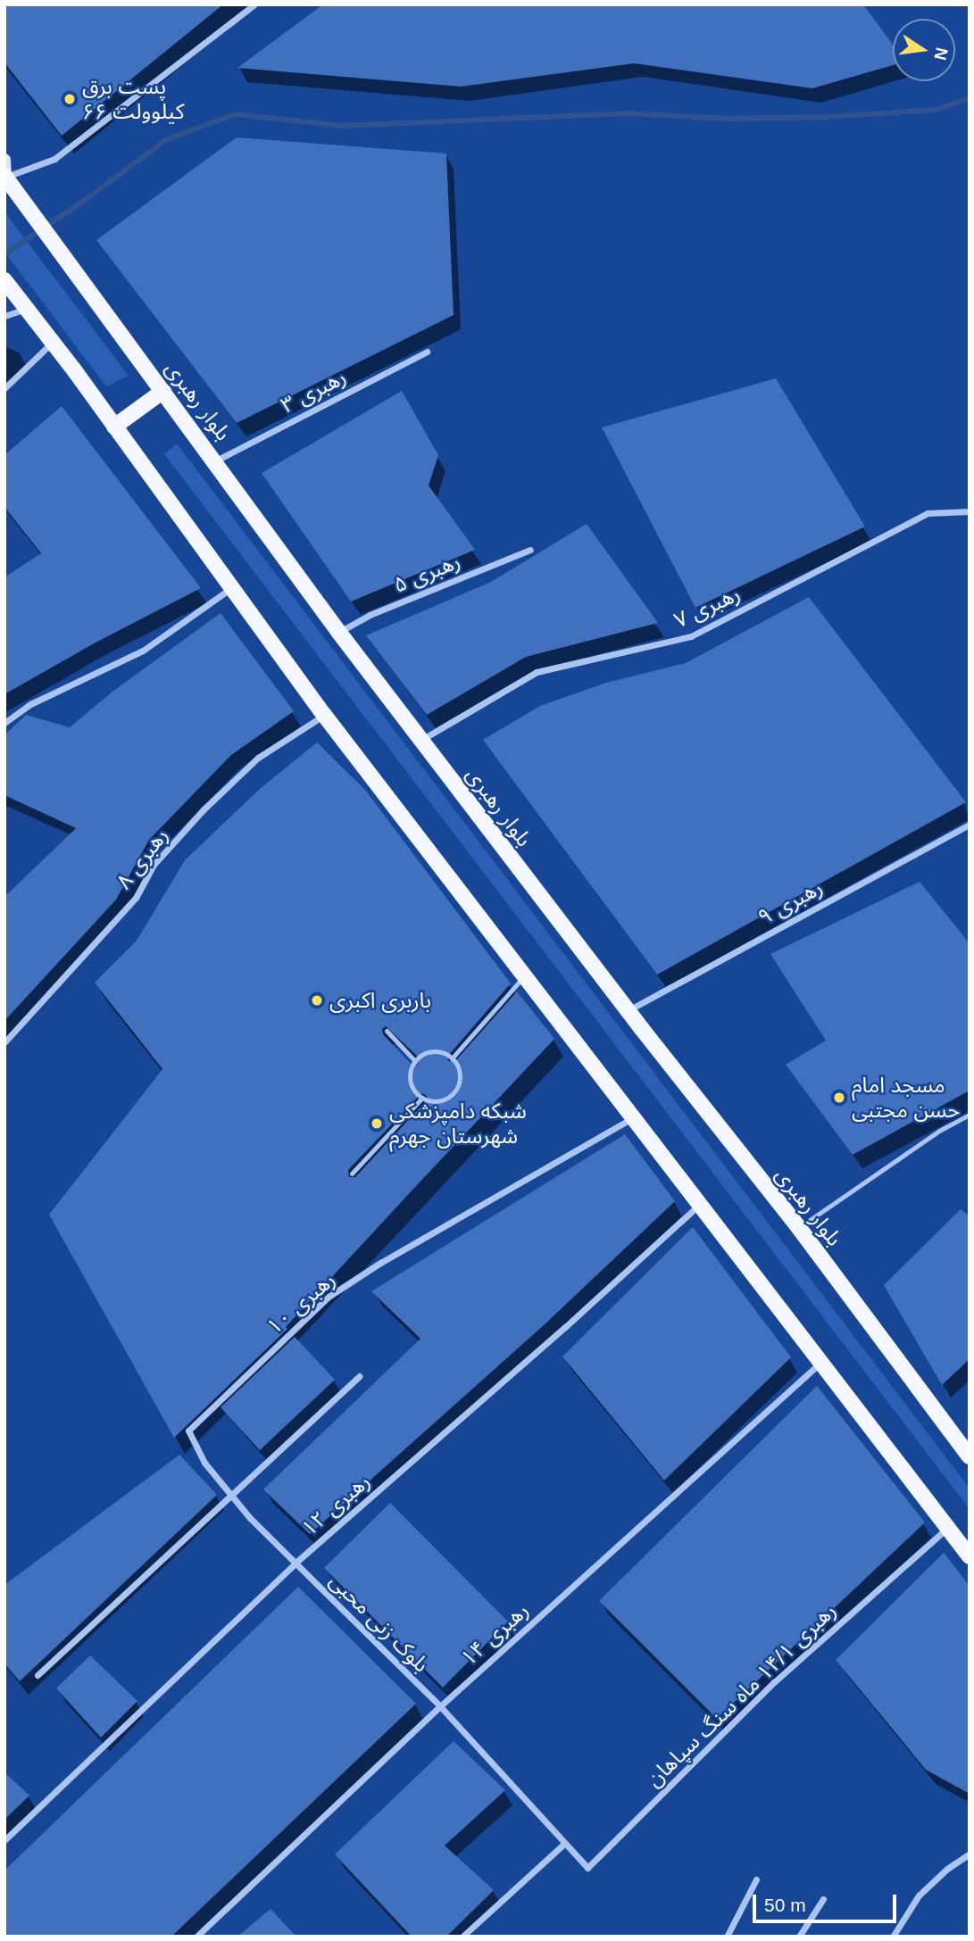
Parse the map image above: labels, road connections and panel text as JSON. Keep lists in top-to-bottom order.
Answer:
{
  "streets": {
    "main road": ["بلوار رهبری"],
    "street": [
      "رهبری ۳",
      "رهبری ۵",
      "رهبری ۷",
      "رهبری ۸",
      "رهبری ۹",
      "رهبری ۱۰",
      "رهبری ۱۲",
      "بلوک زنی محبی",
      "رهبری ۱۴",
      "رهبری ۱۴/۱ ماه سنگ سپاهان"
    ]
  },
  "crossings": [
    ["رهبری ۳", "بلوار رهبری"],
    ["بلوار رهبری", "رهبری ۵"],
    ["بلوار رهبری", "رهبری ۷"],
    ["بلوار رهبری", "رهبری ۹"],
    ["رهبری ۱۰", "رهبری ۱۲"],
    ["رهبری ۱۰", "بلوک زنی محبی"],
    ["رهبری ۱۲", "بلوک زنی محبی"],
    ["بلوک زنی محبی", "رهبری ۱۴"],
    ["بلوک زنی محبی", "رهبری ۱۴/۱ ماه سنگ سپاهان"],
    ["رهبری ۱۴", "رهبری ۱۴/۱ ماه سنگ سپاهان"]
  ],
  "places": [
    "پست برق ۶۶ کیلوولت",
    "باربری اکبری",
    "مسجد امام حسن مجتبی",
    "شبکه دامپزشکی شهرستان جهرم"
  ],
  "scale_bar": "50 m",
  "north": "right"
}
